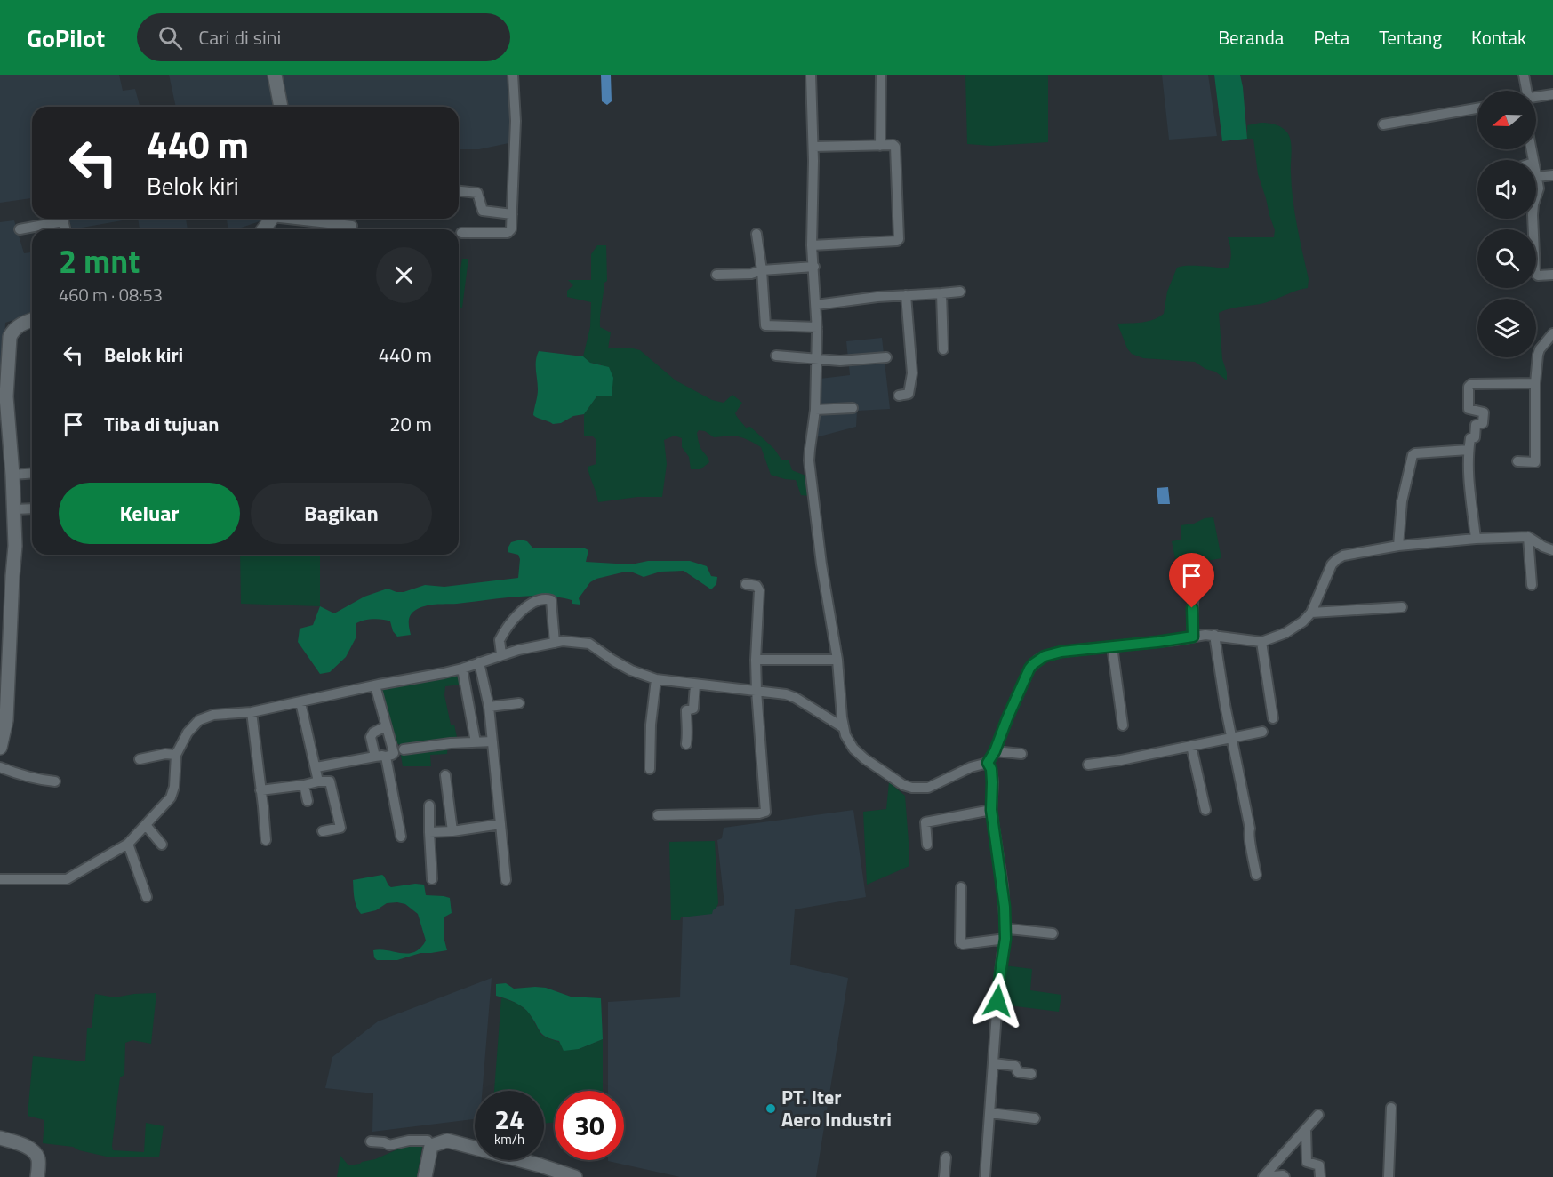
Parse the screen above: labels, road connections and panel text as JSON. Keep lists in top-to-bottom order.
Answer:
{
  "places": ["PT. Iter Aero Industri"],
  "north": "left",
  "page": {
    "header": "GoPilot",
    "search": "Cari di sini",
    "nav": [
      "Beranda",
      "Peta",
      "Tentang",
      "Kontak"
    ],
    "turn": ["440 m", "Belok kiri"],
    "heading": ["2 mnt", "460 m · 08:53"],
    "list": [
      {
        "name": "Belok kiri",
        "value": "440 m"
      },
      {
        "name": "Tiba di tujuan",
        "value": "20 m"
      }
    ],
    "buttons": ["Keluar", "Bagikan"],
    "speed": "24 km/h",
    "limit": "30"
  }
}
